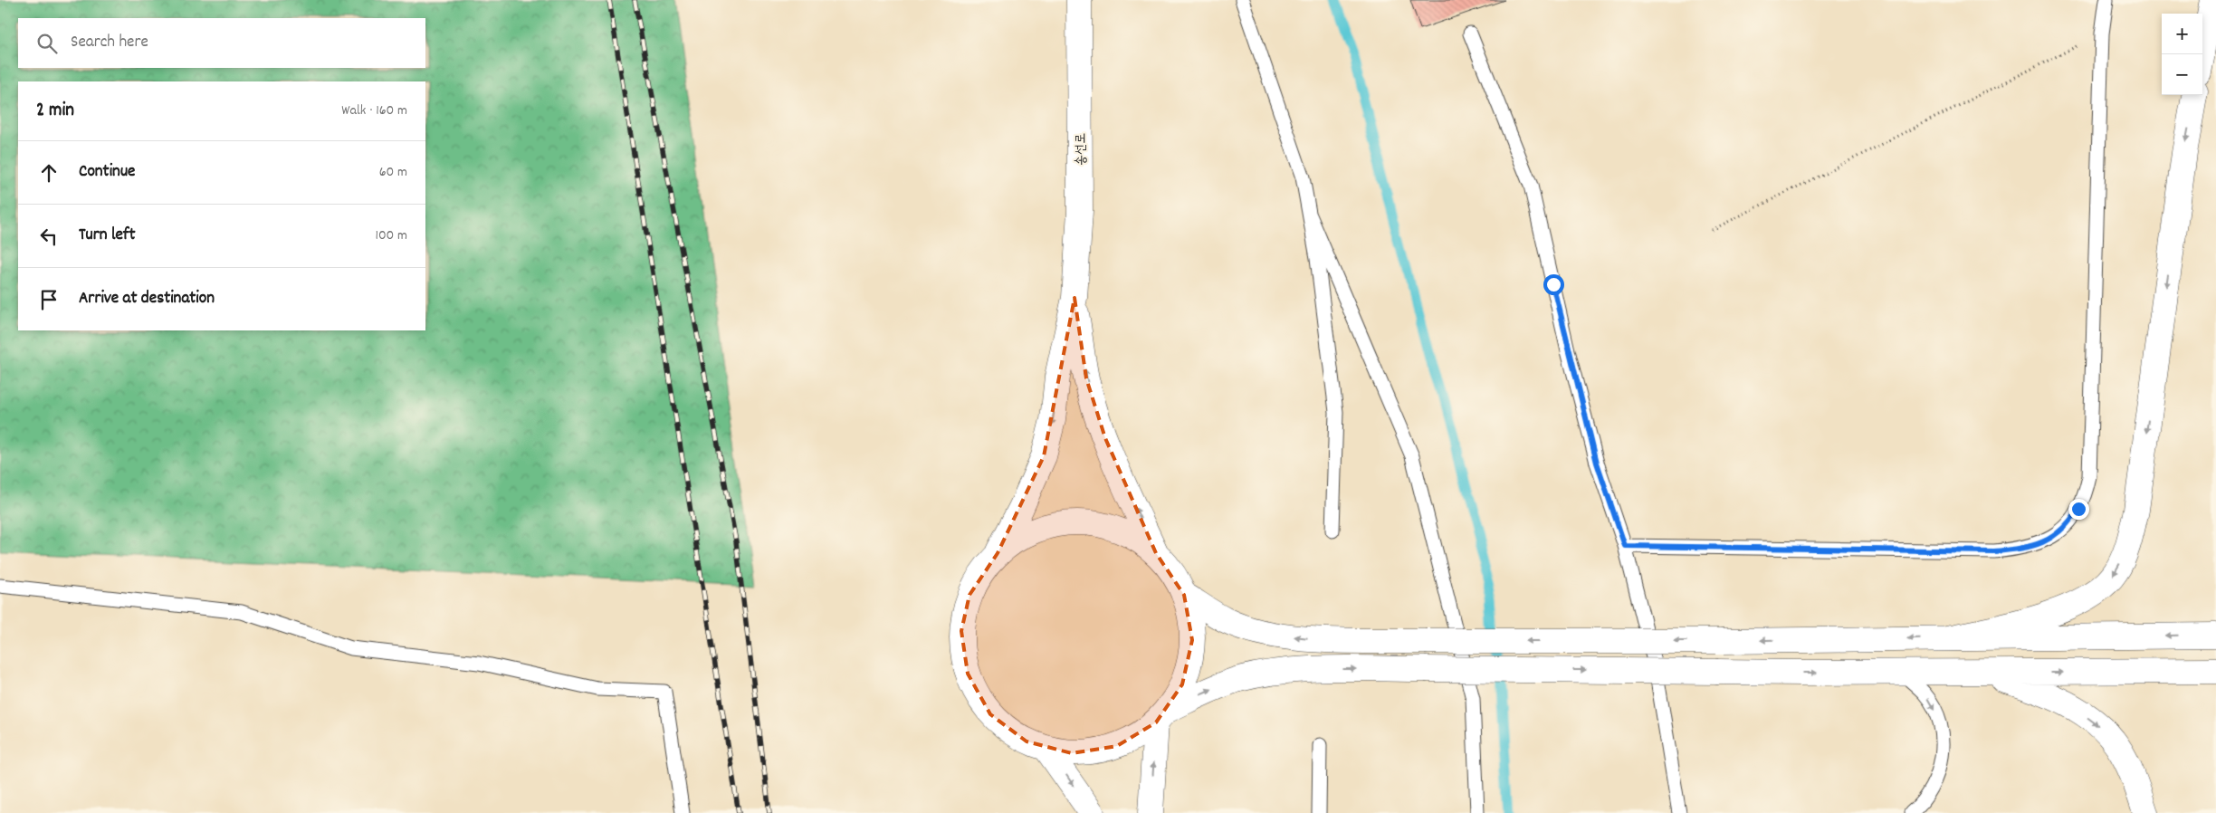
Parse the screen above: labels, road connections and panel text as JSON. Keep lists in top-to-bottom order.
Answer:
{
  "streets": {
    "main road": ["송선로"]
  },
  "page": {
    "map_buttons": ["+", "−"],
    "search": "Search here",
    "heading": ["2 min", "Walk · 160 m"],
    "list": [
      ["Continue", "60 m"],
      ["Turn left", "100 m"],
      "Arrive at destination"
    ]
  }
}
